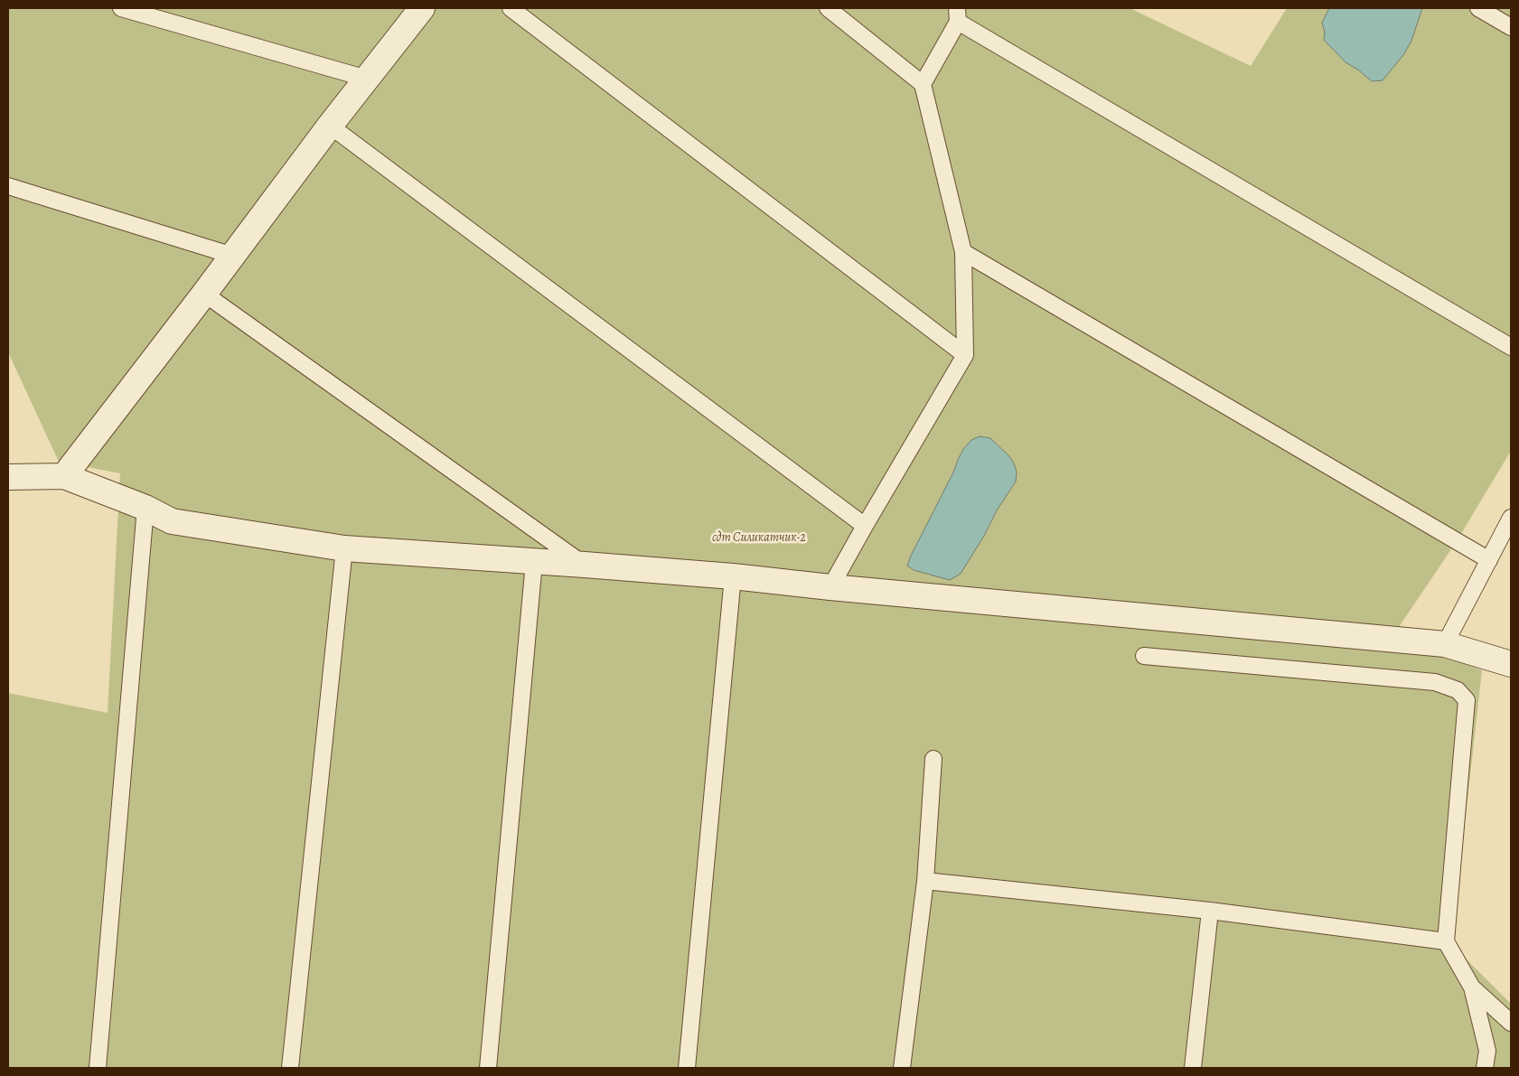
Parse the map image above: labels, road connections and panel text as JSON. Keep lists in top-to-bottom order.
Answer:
{
  "parks": ["сдт Силикатчик-2"]
}
